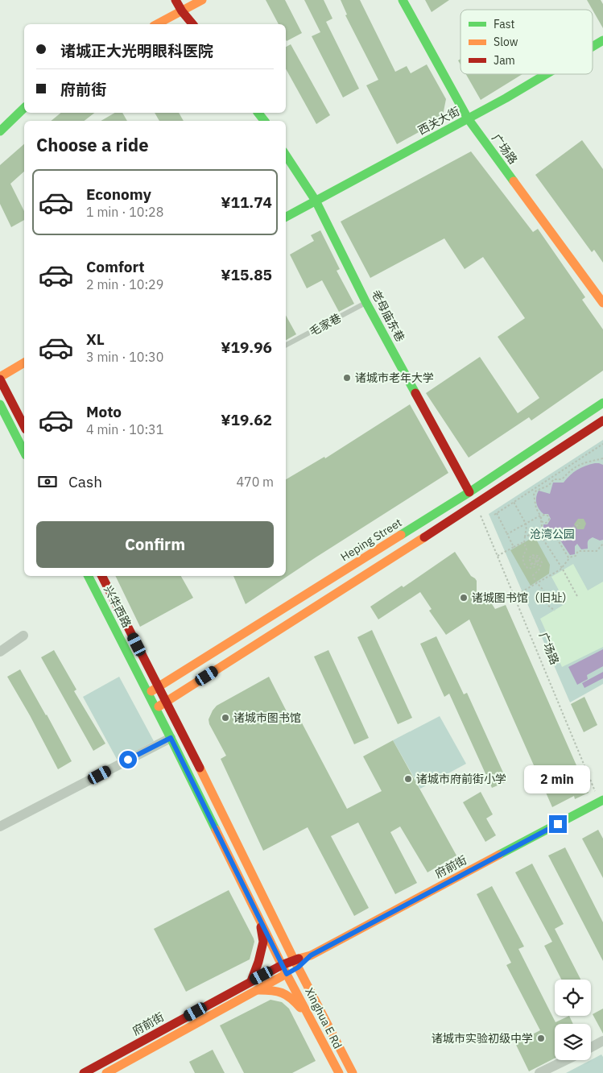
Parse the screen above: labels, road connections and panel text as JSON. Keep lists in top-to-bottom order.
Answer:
{
  "streets": {
    "main road": [
      "西关大街",
      "广场路",
      "老母庙东巷",
      "Heping Street",
      "兴华西路",
      "府前街",
      "Xinghua E Rd"
    ],
    "lane": ["毛家巷"]
  },
  "crossings": [
    ["西关大街", "广场路"],
    ["西关大街", "老母庙东巷"],
    ["广场路", "府前街"],
    ["老母庙东巷", "毛家巷"],
    ["老母庙东巷", "Heping Street"],
    ["Heping Street", "兴华西路"],
    ["兴华西路", "Xinghua E Rd"],
    ["府前街", "Xinghua E Rd"]
  ],
  "parks": ["沧湾公园"],
  "places": [
    "诸城市老年大学",
    "诸城图书馆（旧址）",
    "诸城市图书馆",
    "诸城市府前街小学",
    "诸城市实验初级中学"
  ],
  "legend": ["Fast", "Slow", "Jam"],
  "page": {
    "banner": ["诸城正大光明眼科医院", "府前街"],
    "heading": "Choose a ride",
    "list": [
      {
        "name": "Economy",
        "note": "1 min · 10:28",
        "value": "¥11.74"
      },
      {
        "name": "Comfort",
        "note": "2 min · 10:29",
        "value": "¥15.85"
      },
      {
        "name": "XL",
        "note": "3 min · 10:30",
        "value": "¥19.96"
      },
      {
        "name": "Moto",
        "note": "4 min · 10:31",
        "value": "¥19.62"
      }
    ],
    "pay": ["Cash", "470 m"],
    "buttons": "Confirm",
    "bubble": "2 min"
  }
}
